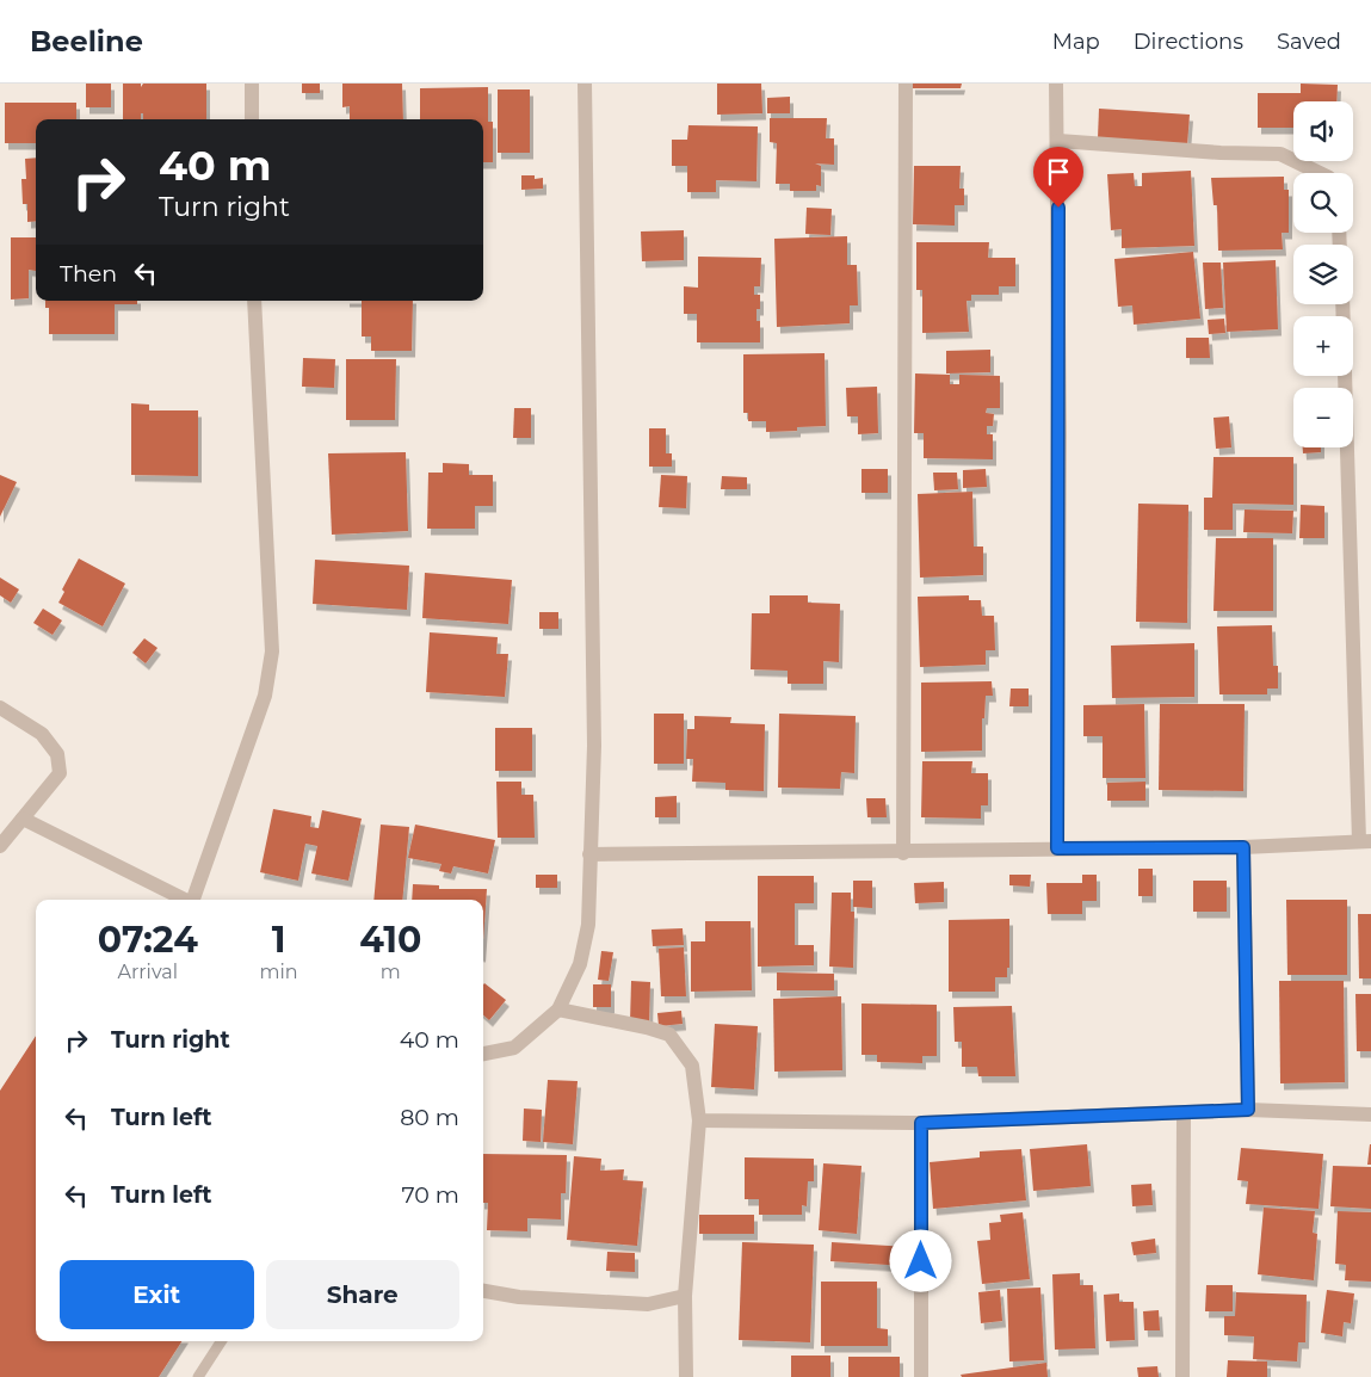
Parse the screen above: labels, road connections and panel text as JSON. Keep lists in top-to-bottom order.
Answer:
{
  "page": {
    "header": "Beeline",
    "nav": ["Map", "Directions", "Saved"],
    "map_buttons": ["+", "−"],
    "turn": ["40 m", "Turn right"],
    "then": "Then",
    "eta": [
      "07:24",
      "Arrival",
      "1",
      "min",
      "410",
      "m"
    ],
    "list": [
      {
        "name": "Turn right",
        "value": "40 m"
      },
      {
        "name": "Turn left",
        "value": "80 m"
      },
      {
        "name": "Turn left",
        "value": "70 m"
      }
    ],
    "buttons": ["Exit", "Share"]
  }
}
